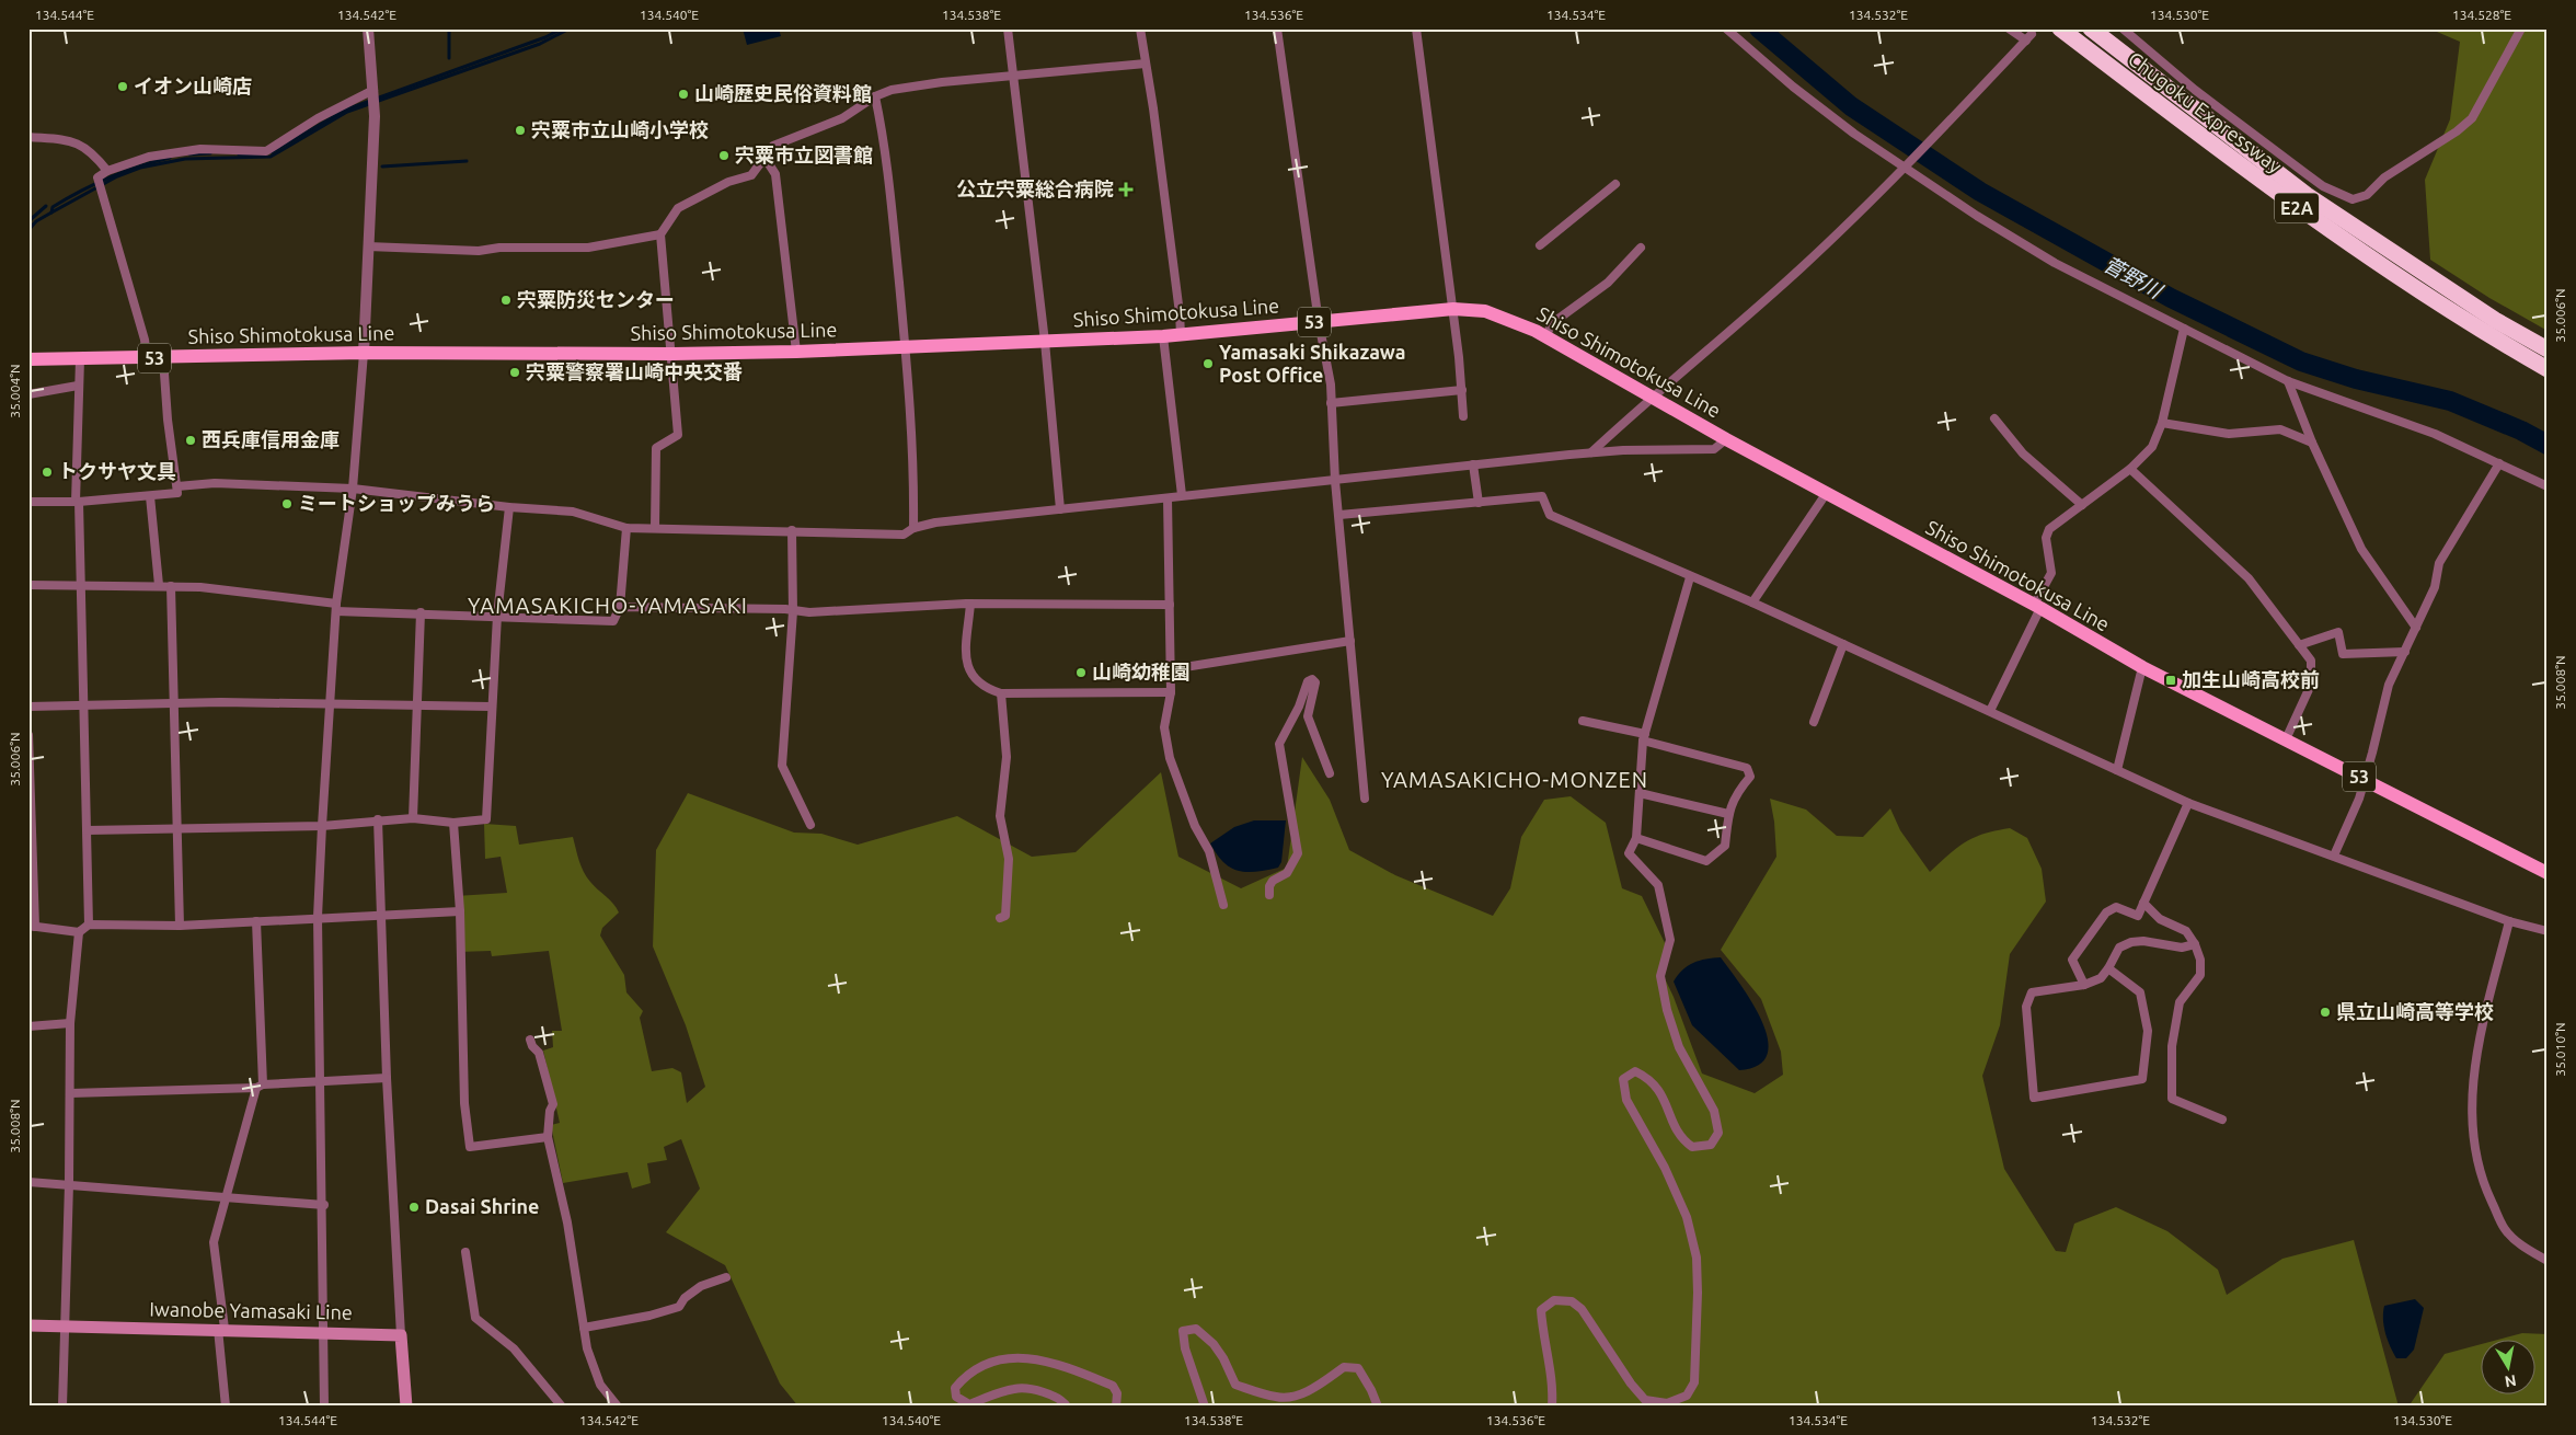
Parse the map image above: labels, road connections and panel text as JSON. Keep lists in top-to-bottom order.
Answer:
{
  "streets": {
    "highway": ["Chugoku Expressway", "E2A"],
    "main road": ["Shiso Shimotokusa Line", "53", "Iwanobe Yamasaki Line"]
  },
  "districts": ["YAMASAKICHO-YAMASAKI", "YAMASAKICHO-MONZEN"],
  "water": ["菅野川"],
  "places": {
    "other": [
      "イオン山崎店",
      "山崎歴史民俗資料館",
      "宍粟市立山崎小学校",
      "宍粟市立図書館",
      "宍粟防災センター",
      "Yamasaki Shikazawa Post Office",
      "宍粟警察署山崎中央交番",
      "西兵庫信用金庫",
      "トクサヤ文具",
      "ミートショップみうら",
      "山崎幼稚園",
      "県立山崎高等学校",
      "Dasai Shrine"
    ],
    "health": ["公立宍粟総合病院"],
    "transit": ["加生山崎高校前"]
  },
  "north": "bottom",
  "coordinates": [
    "134.544°E",
    "134.542°E",
    "134.540°E",
    "134.538°E",
    "134.536°E",
    "134.534°E",
    "134.532°E",
    "134.530°E",
    "134.528°E",
    "35.006°N",
    "35.004°N",
    "35.008°N",
    "35.010°N"
  ]
}
